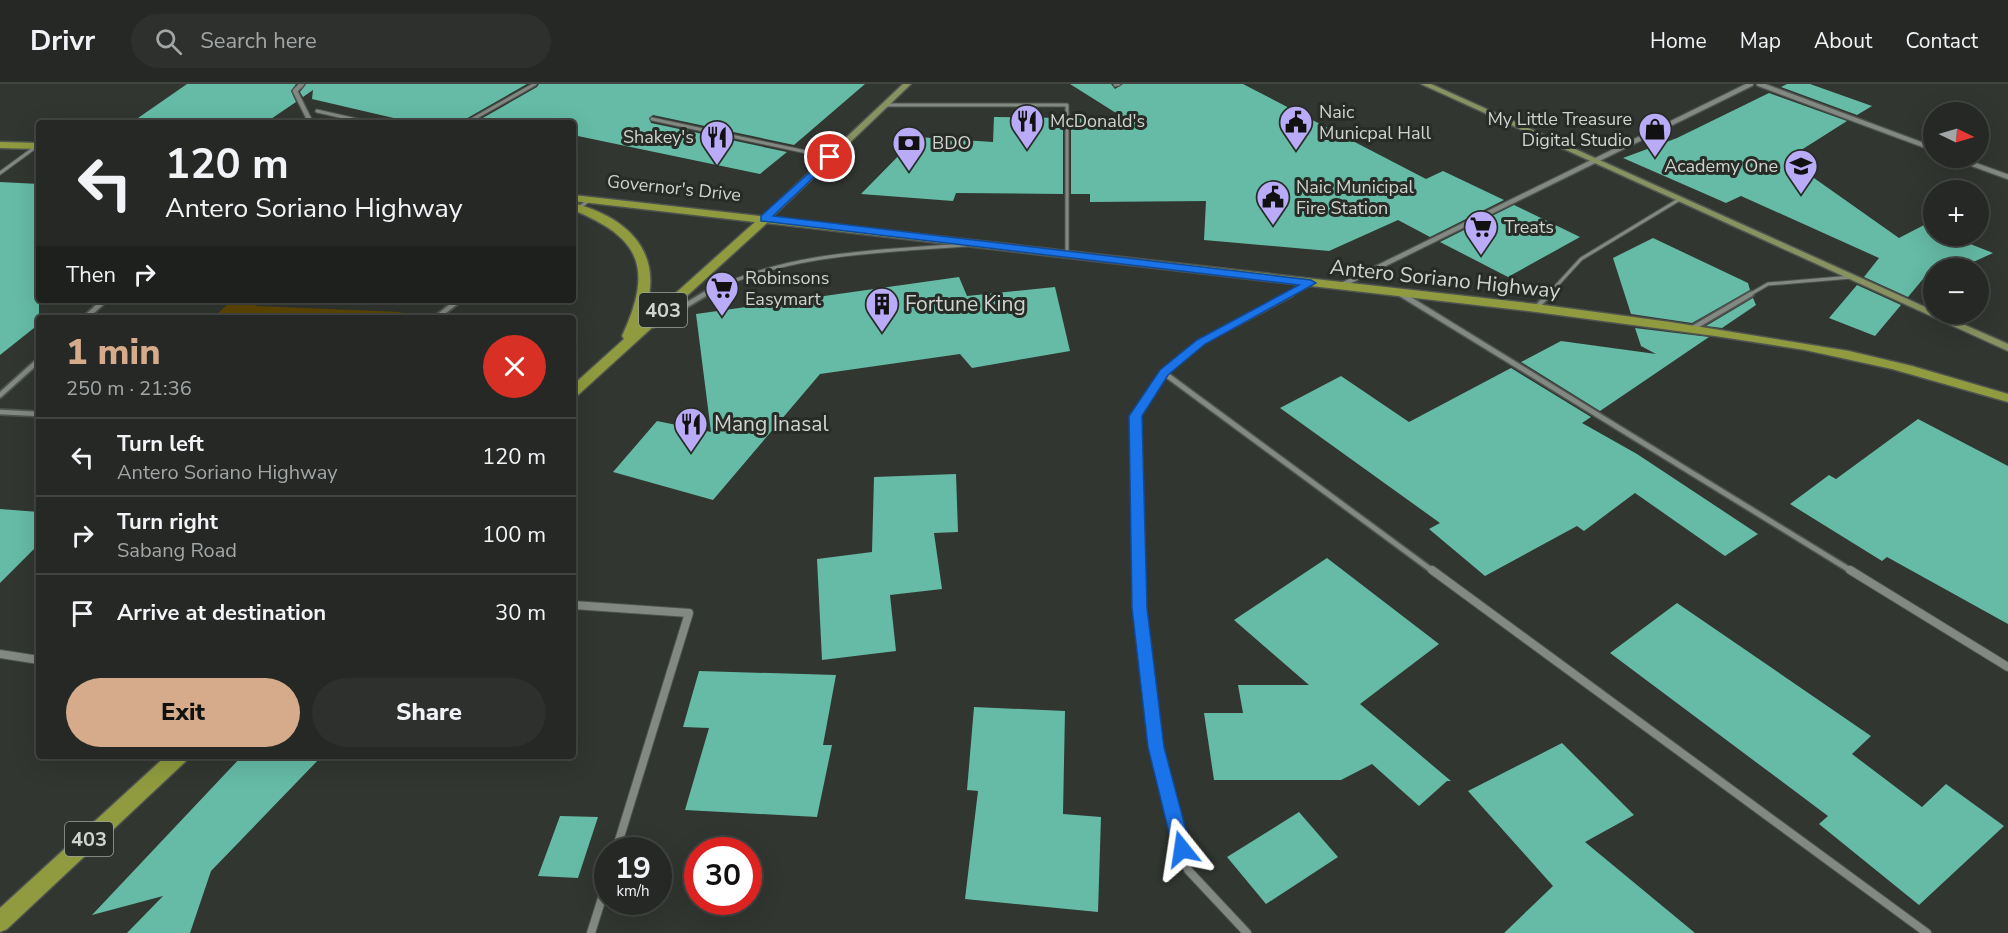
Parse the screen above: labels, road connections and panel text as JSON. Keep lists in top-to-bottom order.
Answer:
{
  "streets": {
    "main road": ["Governor's Drive", "Antero Soriano Highway", "403"]
  },
  "crossings": [
    ["Governor's Drive", "Antero Soriano Highway"],
    ["Governor's Drive", "403"],
    ["Antero Soriano Highway", "403"]
  ],
  "places": {
    "restaurant": ["McDonald's", "Shakey's", "Mang Inasal"],
    "public building": ["Naic Municpal Hall", "Naic Municipal Fire Station"],
    "shop": ["My Little Treasure Digital Studio"],
    "bank": ["BDO"],
    "school or university": ["Academy One"],
    "supermarket": ["Treats", "Robinsons Easymart"],
    "building": ["Fortune King"]
  },
  "north": "right",
  "page": {
    "header": "Drivr",
    "search": "Search here",
    "nav": [
      "Home",
      "Map",
      "About",
      "Contact"
    ],
    "map_buttons": ["+", "−"],
    "turn": ["120 m", "Antero Soriano Highway"],
    "then": "Then",
    "heading": ["1 min", "250 m · 21:36"],
    "list": [
      {
        "name": "Turn left",
        "note": "Antero Soriano Highway",
        "value": "120 m"
      },
      {
        "name": "Turn right",
        "note": "Sabang Road",
        "value": "100 m"
      },
      {
        "name": "Arrive at destination",
        "value": "30 m"
      }
    ],
    "buttons": ["Exit", "Share"],
    "speed": "19 km/h",
    "limit": "30"
  }
}
